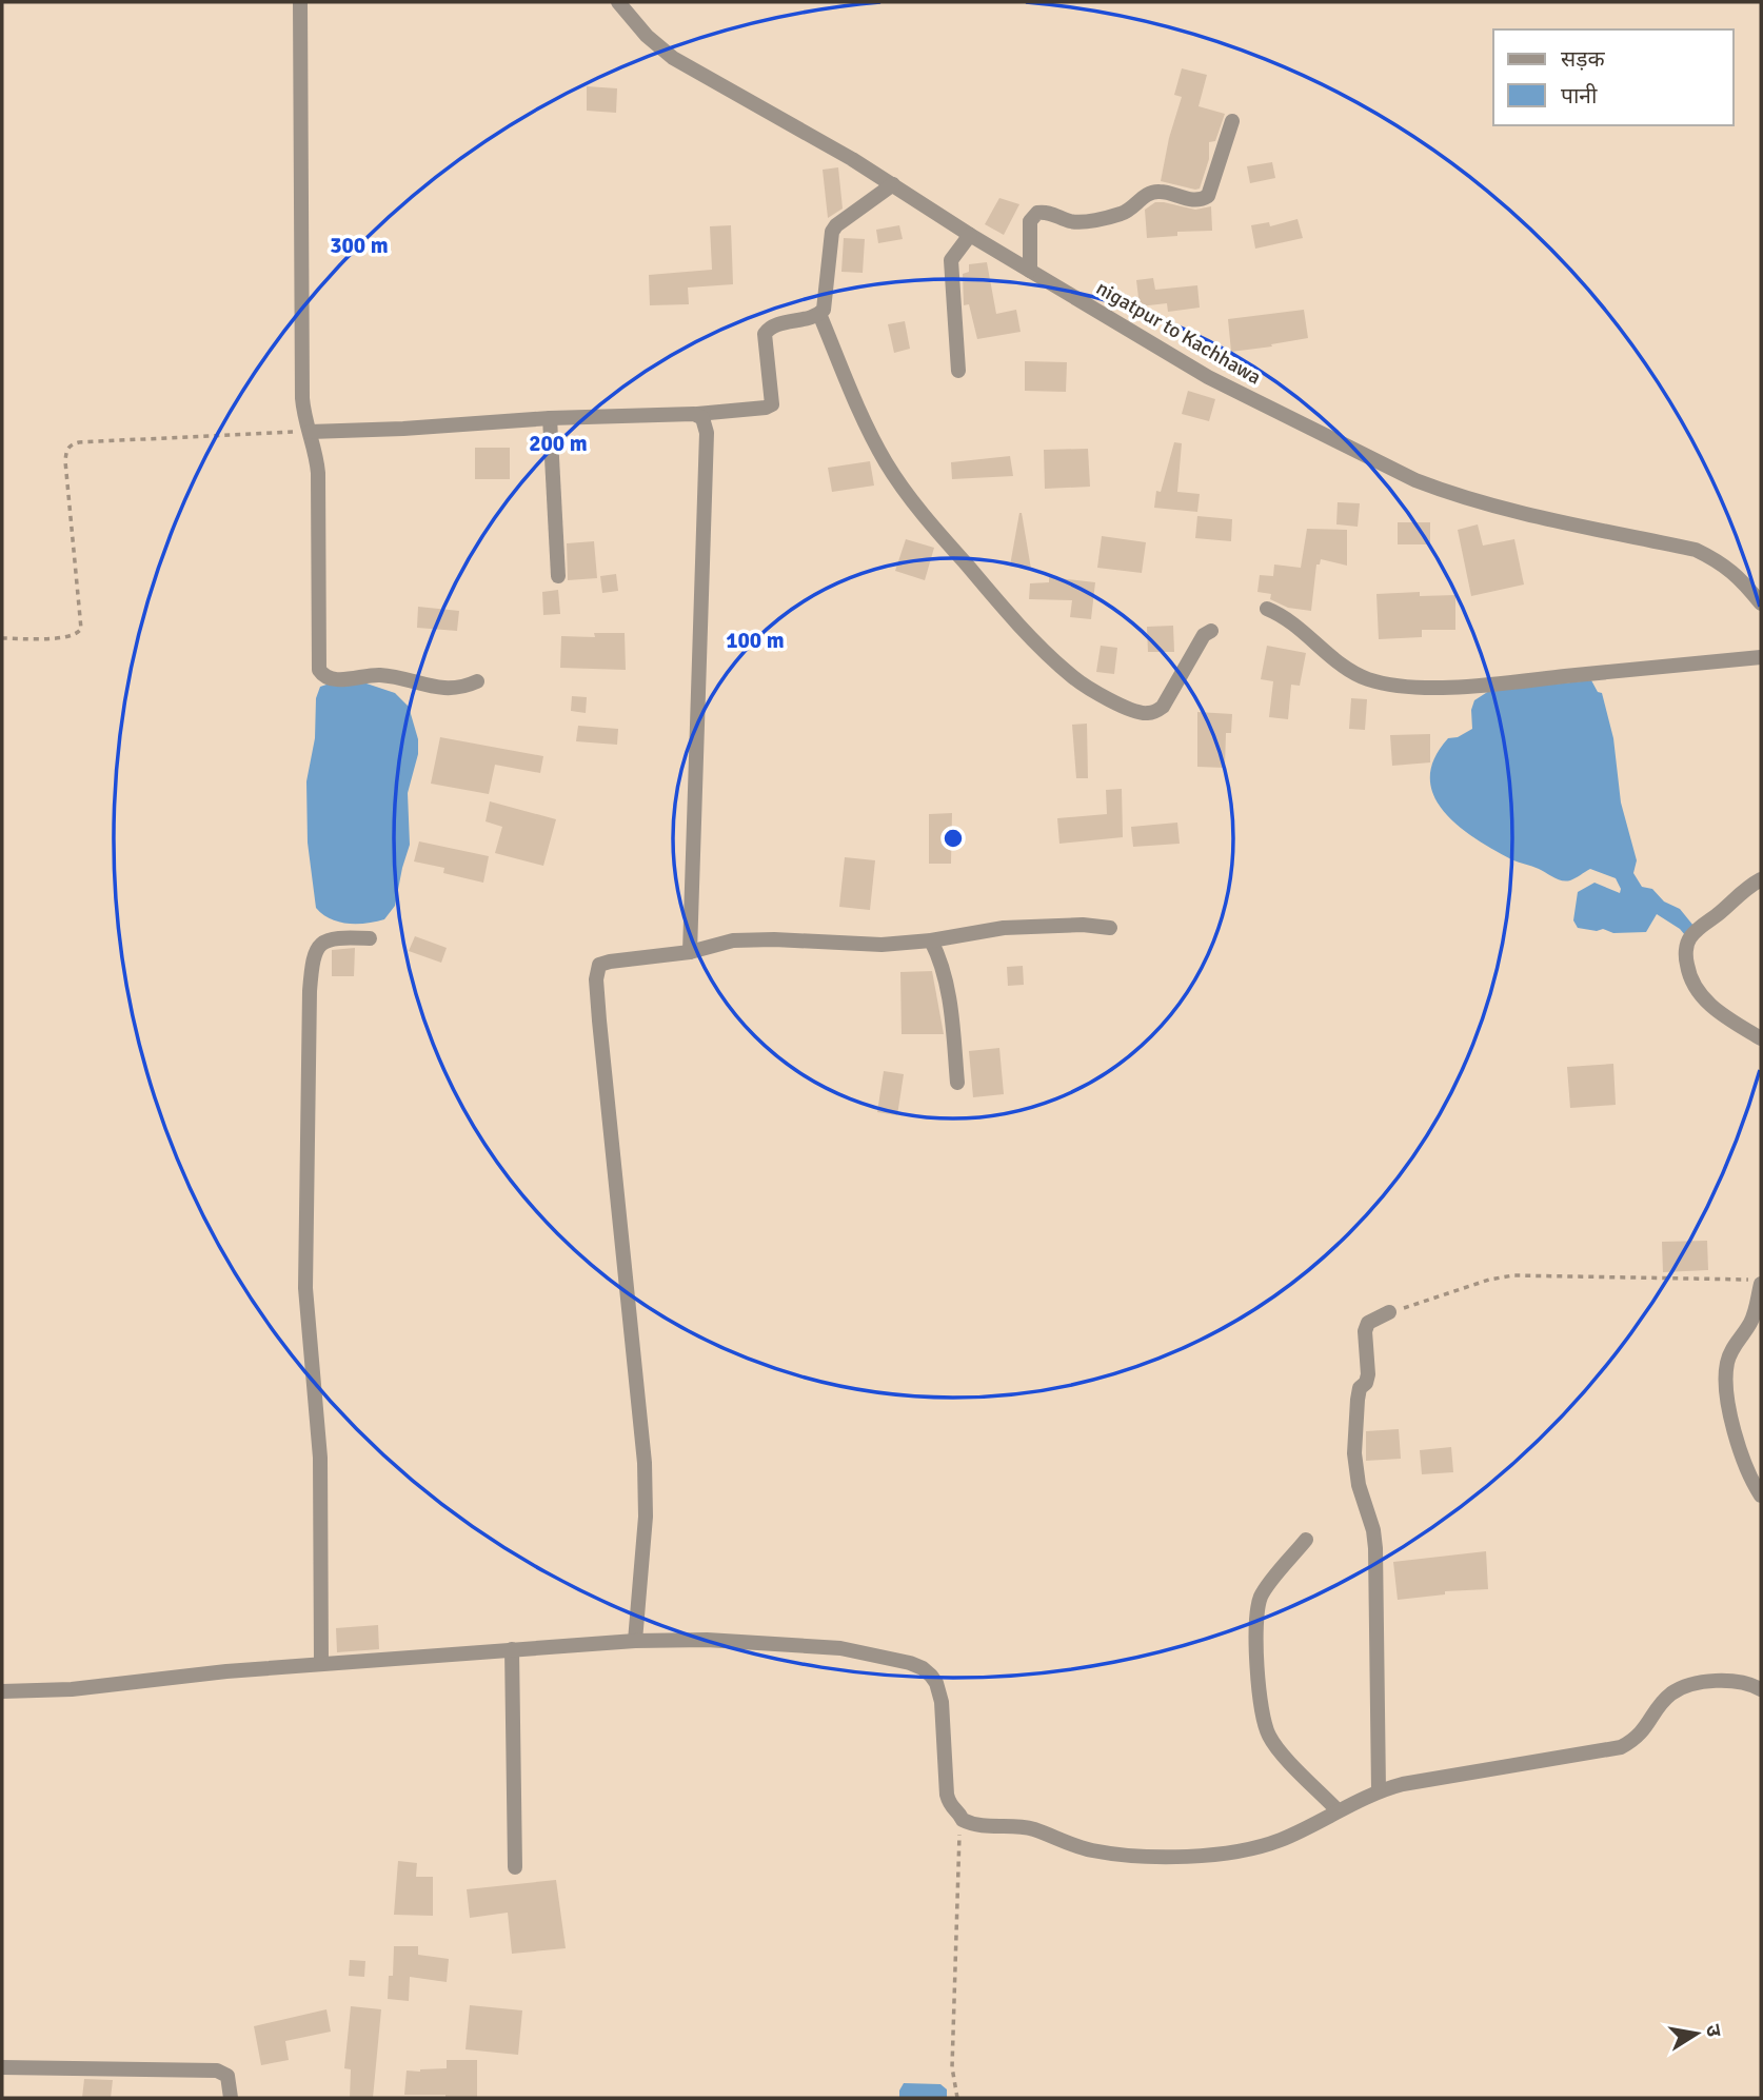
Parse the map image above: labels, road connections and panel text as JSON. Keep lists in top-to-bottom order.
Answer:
{
  "streets": {
    "street": ["nigatpur to Kachhawa"]
  },
  "legend": ["सड़क", "पानी"],
  "north": "right",
  "rings": ["300 m", "200 m", "100 m"]
}
